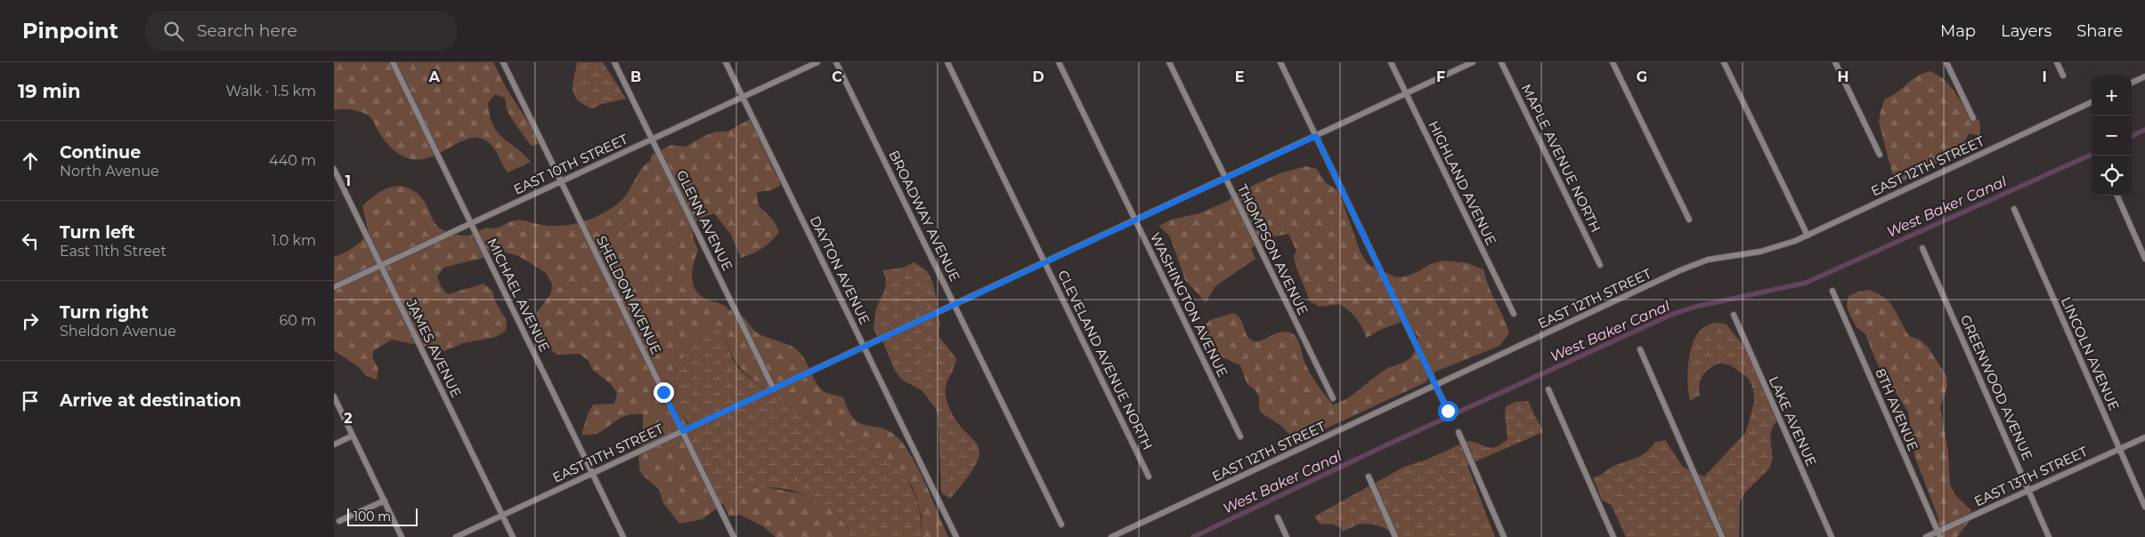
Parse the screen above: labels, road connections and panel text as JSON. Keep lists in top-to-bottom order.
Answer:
{
  "streets": {
    "street": [
      "MAPLE AVENUE NORTH",
      "EAST 10TH STREET",
      "EAST 12TH STREET",
      "HIGHLAND AVENUE",
      "BROADWAY AVENUE",
      "GLENN AVENUE",
      "THOMPSON AVENUE",
      "DAYTON AVENUE",
      "MICHAEL AVENUE",
      "SHELDON AVENUE",
      "WASHINGTON AVENUE",
      "JAMES AVENUE",
      "LINCOLN AVENUE",
      "CLEVELAND AVENUE NORTH",
      "GREENWOOD AVENUE",
      "8TH AVENUE",
      "LAKE AVENUE",
      "EAST 11TH STREET",
      "EAST 13TH STREET"
    ]
  },
  "crossings": [
    ["EAST 10TH STREET", "GLENN AVENUE"],
    ["EAST 10TH STREET", "DAYTON AVENUE"],
    ["EAST 10TH STREET", "MICHAEL AVENUE"],
    ["EAST 10TH STREET", "SHELDON AVENUE"],
    ["EAST 10TH STREET", "JAMES AVENUE"],
    ["HIGHLAND AVENUE", "EAST 11TH STREET"],
    ["BROADWAY AVENUE", "EAST 11TH STREET"],
    ["GLENN AVENUE", "EAST 11TH STREET"],
    ["THOMPSON AVENUE", "EAST 11TH STREET"],
    ["DAYTON AVENUE", "EAST 11TH STREET"],
    ["MICHAEL AVENUE", "EAST 11TH STREET"],
    ["SHELDON AVENUE", "EAST 11TH STREET"],
    ["WASHINGTON AVENUE", "EAST 11TH STREET"],
    ["JAMES AVENUE", "EAST 11TH STREET"],
    ["LINCOLN AVENUE", "EAST 13TH STREET"],
    ["CLEVELAND AVENUE NORTH", "EAST 11TH STREET"],
    ["GREENWOOD AVENUE", "EAST 13TH STREET"],
    ["8TH AVENUE", "EAST 13TH STREET"]
  ],
  "water": ["West Baker Canal"],
  "scale_bar": "100 m",
  "page": {
    "header": "Pinpoint",
    "search": "Search here",
    "nav": ["Map", "Layers", "Share"],
    "heading": ["19 min", "Walk · 1.5 km"],
    "map_buttons": ["+", "−"],
    "list": [
      ["Continue", "North Avenue", "440 m"],
      ["Turn left", "East 11th Street", "1.0 km"],
      ["Turn right", "Sheldon Avenue", "60 m"],
      "Arrive at destination"
    ],
    "scale": "100 m"
  },
  "grid": {
    "columns": [
      "A",
      "B",
      "C",
      "D",
      "E",
      "F",
      "G",
      "H",
      "I"
    ],
    "rows": ["1", "2"]
  }
}
